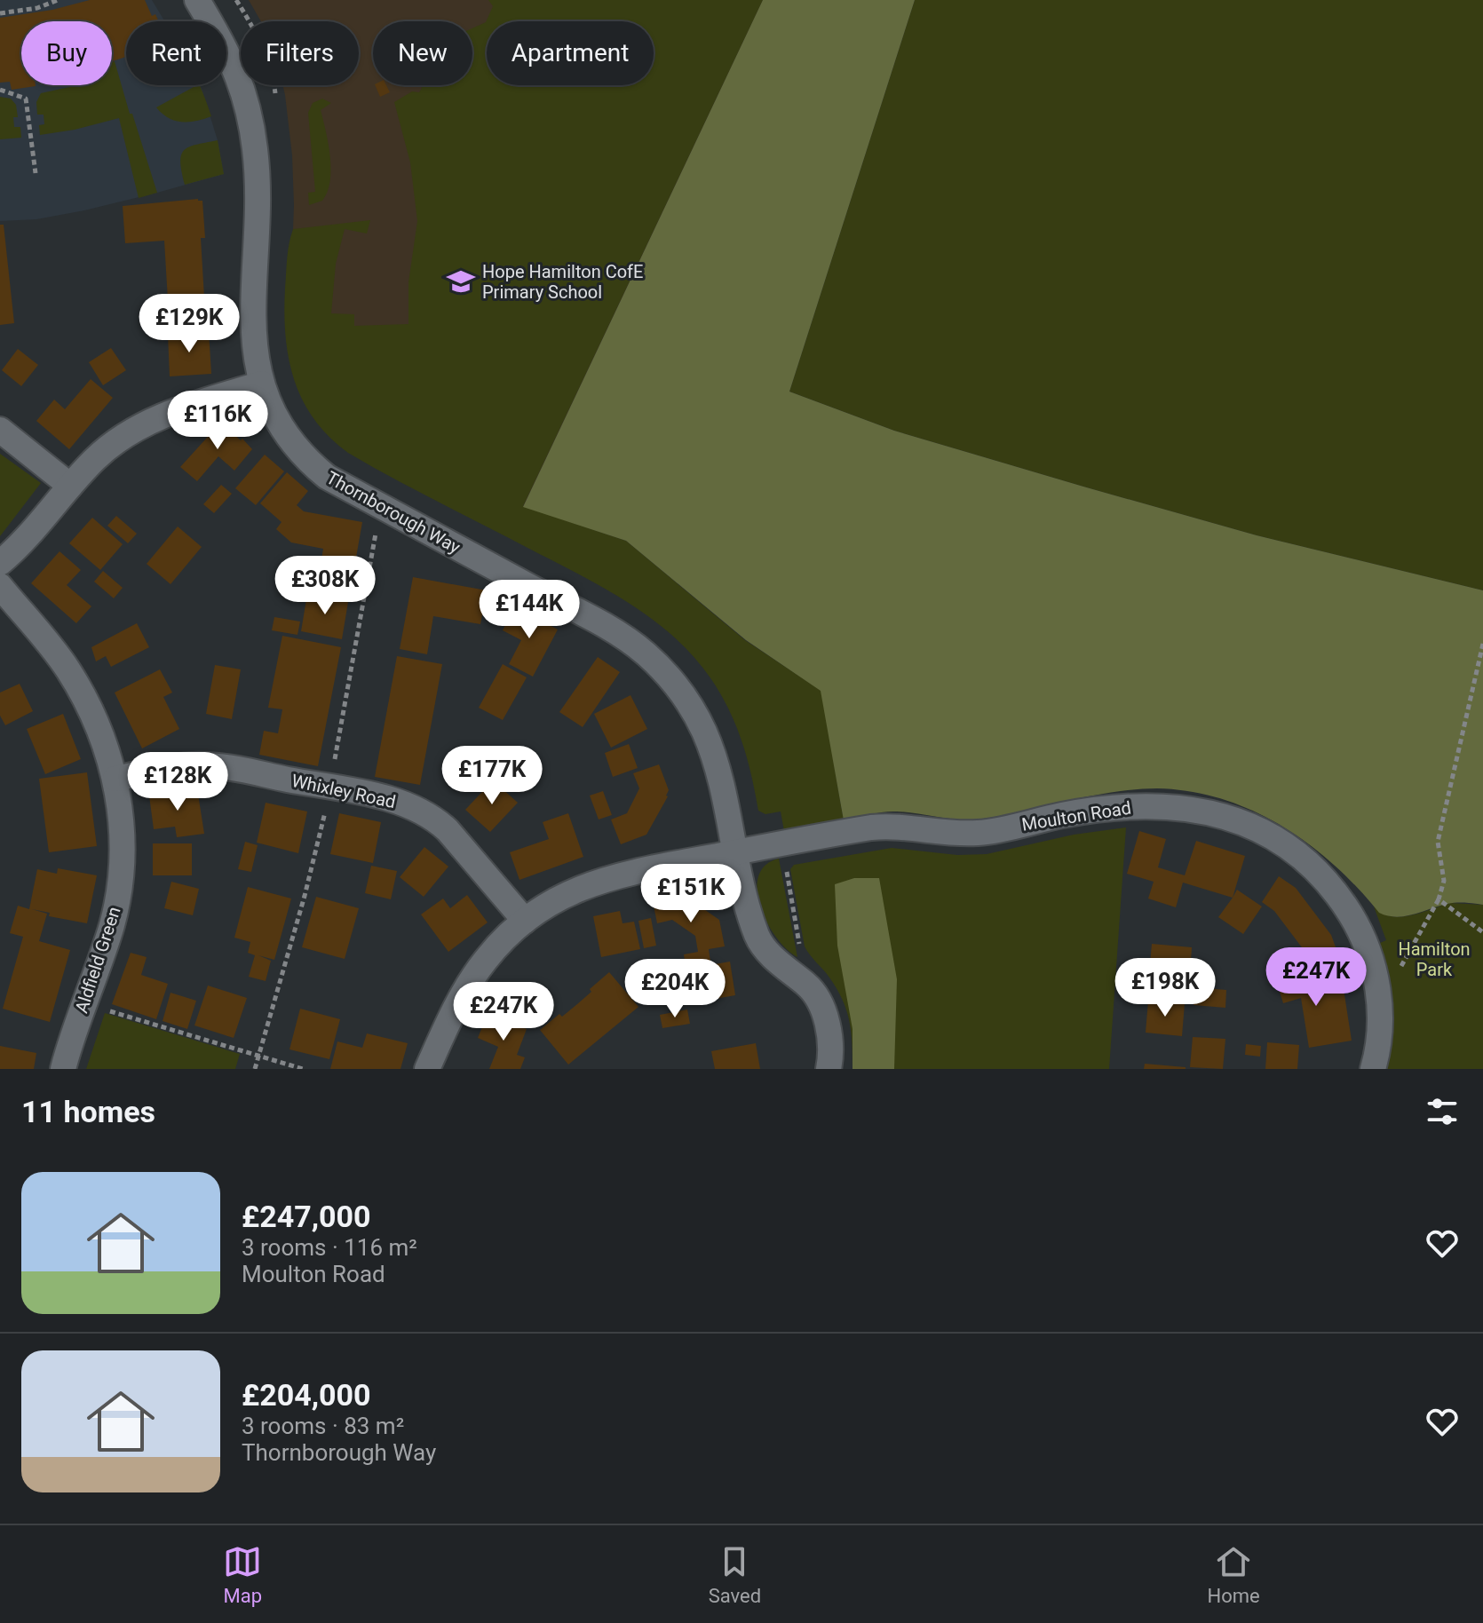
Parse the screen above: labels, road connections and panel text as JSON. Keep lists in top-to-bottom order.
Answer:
{
  "streets": {
    "street": [
      "Thornborough Way",
      "Whixley Road",
      "Moulton Road",
      "Aldfield Green"
    ]
  },
  "crossings": [
    ["Thornborough Way", "Moulton Road"],
    ["Whixley Road", "Aldfield Green"]
  ],
  "parks": ["Hamilton Park"],
  "places": {
    "school or university": ["Hope Hamilton CofE Primary School"]
  },
  "page": {
    "chip": [
      "Buy",
      "Rent",
      "Filters",
      "New",
      "Apartment"
    ],
    "price": [
      "£129K",
      "£116K",
      "£308K",
      "£144K",
      "£177K",
      "£128K",
      "£151K",
      "£247K",
      "£198K",
      "£204K",
      "£247K"
    ],
    "heading": "11 homes",
    "list": [
      {
        "name": "£247,000",
        "note": "3 rooms · 116 m² · Moulton Road"
      },
      {
        "name": "£204,000",
        "note": "3 rooms · 83 m² · Thornborough Way"
      }
    ],
    "tabs": ["Map", "Saved", "Home"]
  }
}
